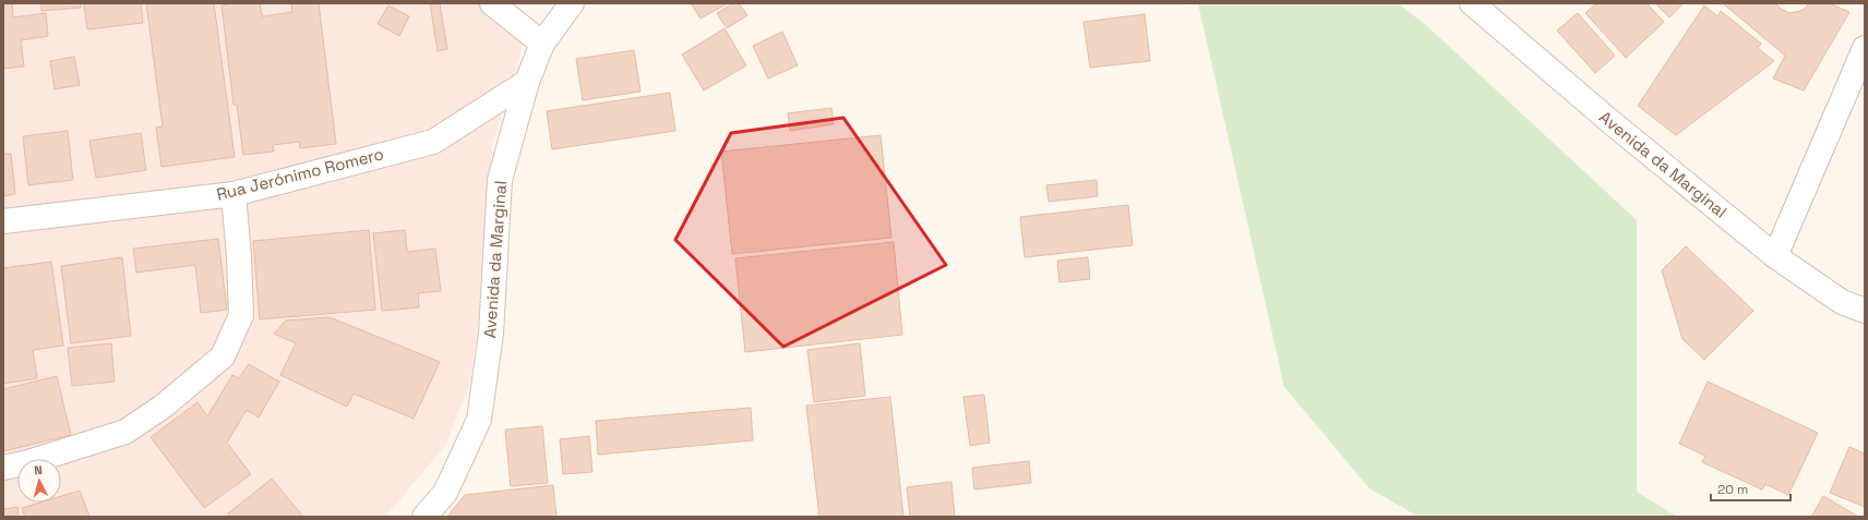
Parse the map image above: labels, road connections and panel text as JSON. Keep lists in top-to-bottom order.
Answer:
{
  "streets": {
    "street": ["Avenida da Marginal", "Rua Jerónimo Romero"]
  },
  "crossings": [
    ["Avenida da Marginal", "Rua Jerónimo Romero"]
  ],
  "scale_bar": "20 m",
  "north": "top"
}
